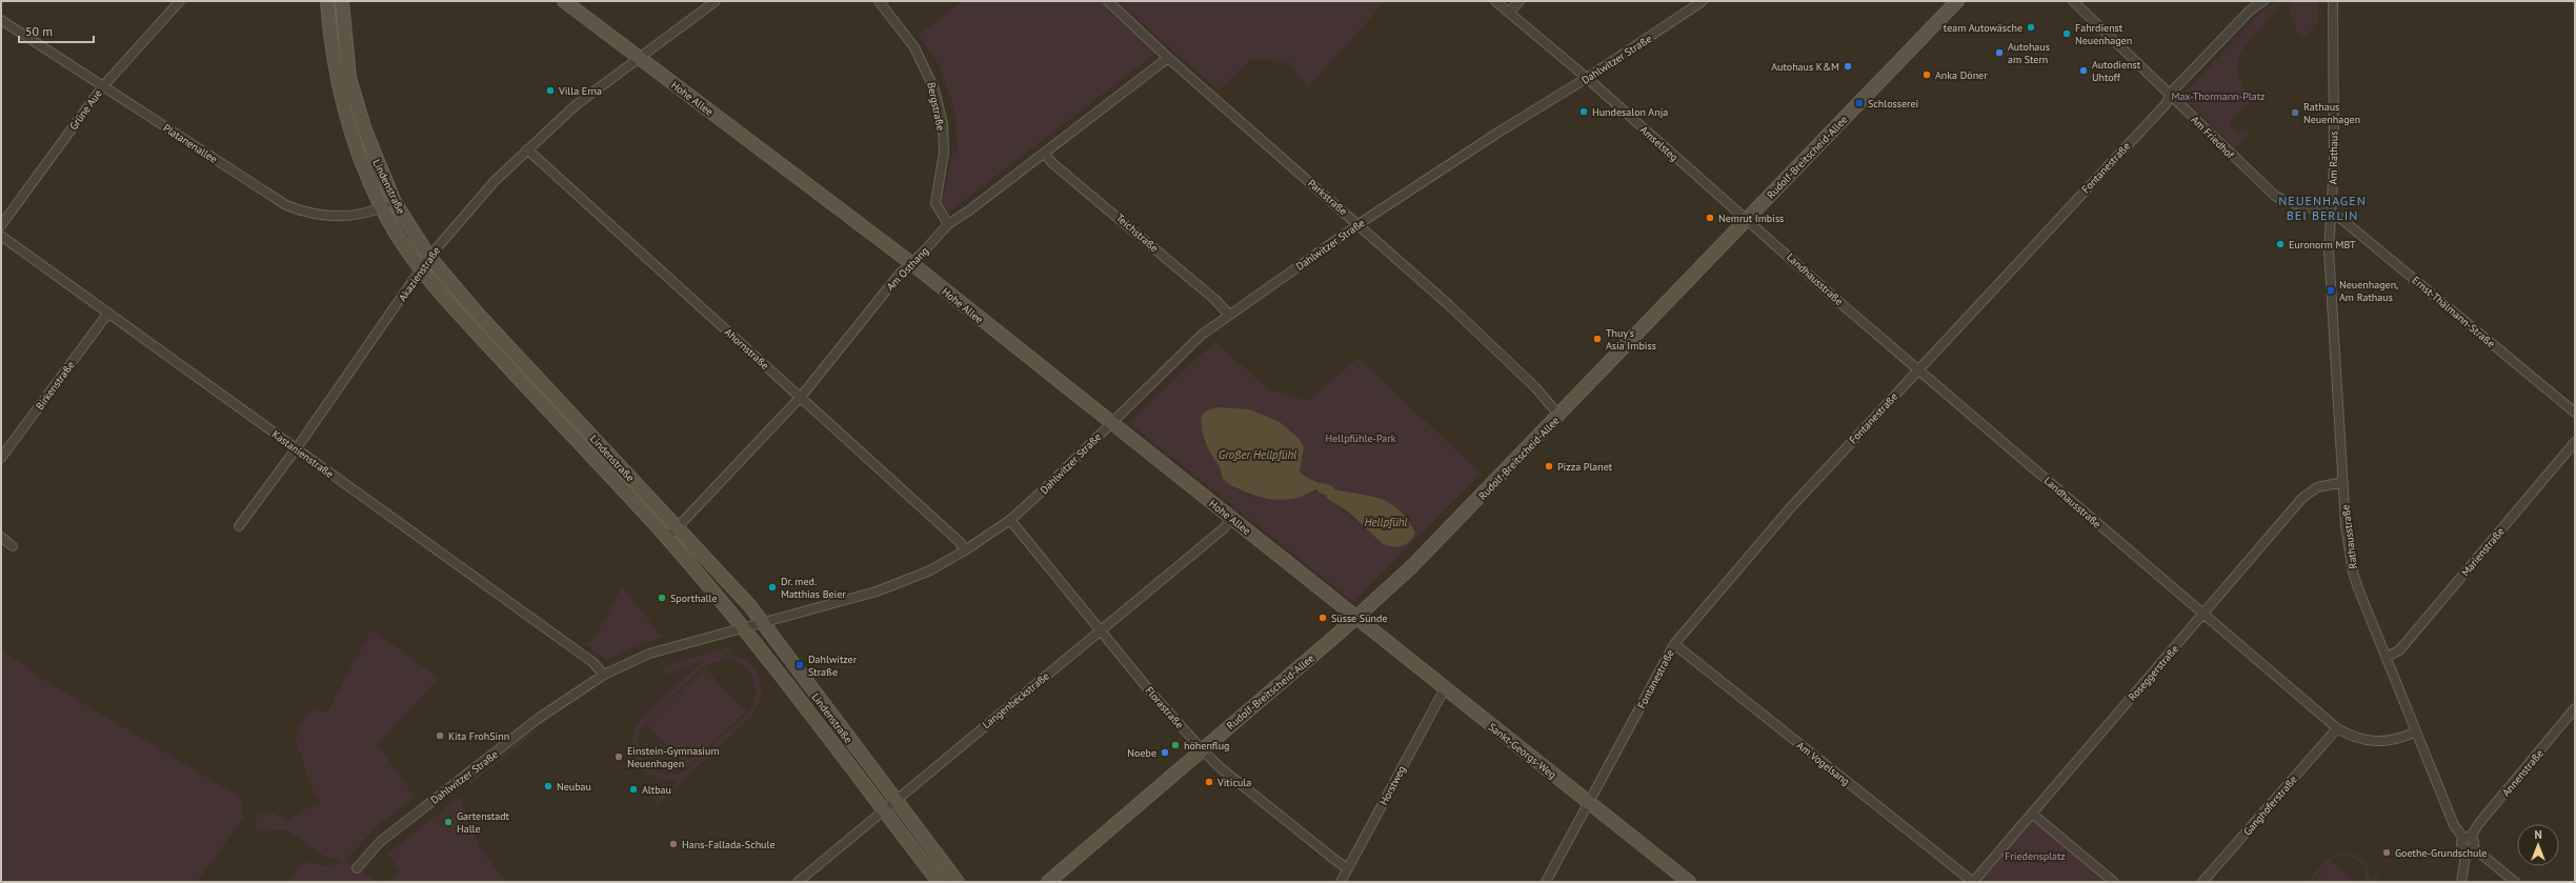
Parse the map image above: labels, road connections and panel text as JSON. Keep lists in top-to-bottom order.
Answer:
{
  "streets": {
    "street": [
      "Dahlwitzer Straße",
      "Hohe Allee",
      "Bergstraße",
      "Grüne Aue",
      "Am Friedhof",
      "Platanenallee",
      "Amselsteg",
      "Rudolf-Breitscheid-Allee",
      "Am Rathaus",
      "Fontanestraße",
      "Lindenstraße",
      "Parkstraße",
      "Teichstraße",
      "Am Osthang",
      "Akazienstraße",
      "Landhausstraße",
      "Ernst-Thälmann-Straße",
      "Ahornstraße",
      "Birkenstraße",
      "Kastanienstraße",
      "Rathausstraße",
      "Marienstraße",
      "Roseggerstraße",
      "Langenbeckstraße",
      "Florastraße",
      "Sankt-Georgs-Weg",
      "Am Vogelsang",
      "Annenstraße",
      "Horstweg",
      "Ganghoferstraße"
    ]
  },
  "crossings": [
    ["Dahlwitzer Straße", "Hohe Allee"],
    ["Dahlwitzer Straße", "Amselsteg"],
    ["Dahlwitzer Straße", "Lindenstraße"],
    ["Dahlwitzer Straße", "Parkstraße"],
    ["Dahlwitzer Straße", "Teichstraße"],
    ["Dahlwitzer Straße", "Ahornstraße"],
    ["Dahlwitzer Straße", "Kastanienstraße"],
    ["Dahlwitzer Straße", "Florastraße"],
    ["Hohe Allee", "Rudolf-Breitscheid-Allee"],
    ["Hohe Allee", "Am Osthang"],
    ["Hohe Allee", "Akazienstraße"],
    ["Hohe Allee", "Langenbeckstraße"],
    ["Hohe Allee", "Sankt-Georgs-Weg"],
    ["Bergstraße", "Am Osthang"],
    ["Grüne Aue", "Platanenallee"],
    ["Am Friedhof", "Am Rathaus"],
    ["Am Friedhof", "Fontanestraße"],
    ["Am Friedhof", "Ernst-Thälmann-Straße"],
    ["Am Friedhof", "Rathausstraße"],
    ["Platanenallee", "Lindenstraße"],
    ["Amselsteg", "Rudolf-Breitscheid-Allee"],
    ["Amselsteg", "Landhausstraße"],
    ["Rudolf-Breitscheid-Allee", "Parkstraße"],
    ["Rudolf-Breitscheid-Allee", "Landhausstraße"],
    ["Rudolf-Breitscheid-Allee", "Florastraße"],
    ["Rudolf-Breitscheid-Allee", "Sankt-Georgs-Weg"],
    ["Am Rathaus", "Ernst-Thälmann-Straße"],
    ["Am Rathaus", "Rathausstraße"],
    ["Fontanestraße", "Landhausstraße"],
    ["Fontanestraße", "Sankt-Georgs-Weg"],
    ["Fontanestraße", "Am Vogelsang"],
    ["Lindenstraße", "Am Osthang"],
    ["Lindenstraße", "Akazienstraße"],
    ["Lindenstraße", "Langenbeckstraße"],
    ["Parkstraße", "Am Osthang"],
    ["Teichstraße", "Am Osthang"],
    ["Am Osthang", "Ahornstraße"],
    ["Akazienstraße", "Ahornstraße"],
    ["Akazienstraße", "Kastanienstraße"],
    ["Landhausstraße", "Rathausstraße"],
    ["Landhausstraße", "Roseggerstraße"],
    ["Landhausstraße", "Ganghoferstraße"],
    ["Ernst-Thälmann-Straße", "Rathausstraße"],
    ["Birkenstraße", "Kastanienstraße"],
    ["Rathausstraße", "Marienstraße"],
    ["Rathausstraße", "Roseggerstraße"],
    ["Rathausstraße", "Annenstraße"],
    ["Roseggerstraße", "Am Vogelsang"],
    ["Langenbeckstraße", "Florastraße"],
    ["Florastraße", "Horstweg"],
    ["Sankt-Georgs-Weg", "Horstweg"]
  ],
  "districts": ["NEUENHAGEN BEI BERLIN"],
  "water": ["Großer Hellpfühl", "Hellpfühl"],
  "parks": ["Max-Thormann-Platz", "Hellpfühle-Park", "Friedensplatz"],
  "places": {
    "other": [
      "team Autowäsche",
      "Fahrdienst Neuenhagen",
      "Autohaus am Stern",
      "Autohaus K&M",
      "Autodienst Uhtoff",
      "Anka Döner",
      "Villa Erna",
      "Hundesalon Anja",
      "Rathaus Neuenhagen",
      "Nemrut Imbiss",
      "Euronorm MBT",
      "Thuy's Asia Imbiss",
      "Pizza Planet",
      "Dr. med. Matthias Beier",
      "Sporthalle",
      "Süsse Sünde",
      "Kita FrohSinn",
      "höhenflug",
      "Noebe",
      "Einstein-Gymnasium Neuenhagen",
      "Viticula",
      "Neubau",
      "Altbau",
      "Gartenstadt Halle",
      "Hans-Fallada-Schule",
      "Goethe-Grundschule"
    ],
    "transit": ["Schlosserei", "Neuenhagen, Am Rathaus", "Dahlwitzer Straße"]
  },
  "scale_bar": "50 m",
  "north": "top"
}
